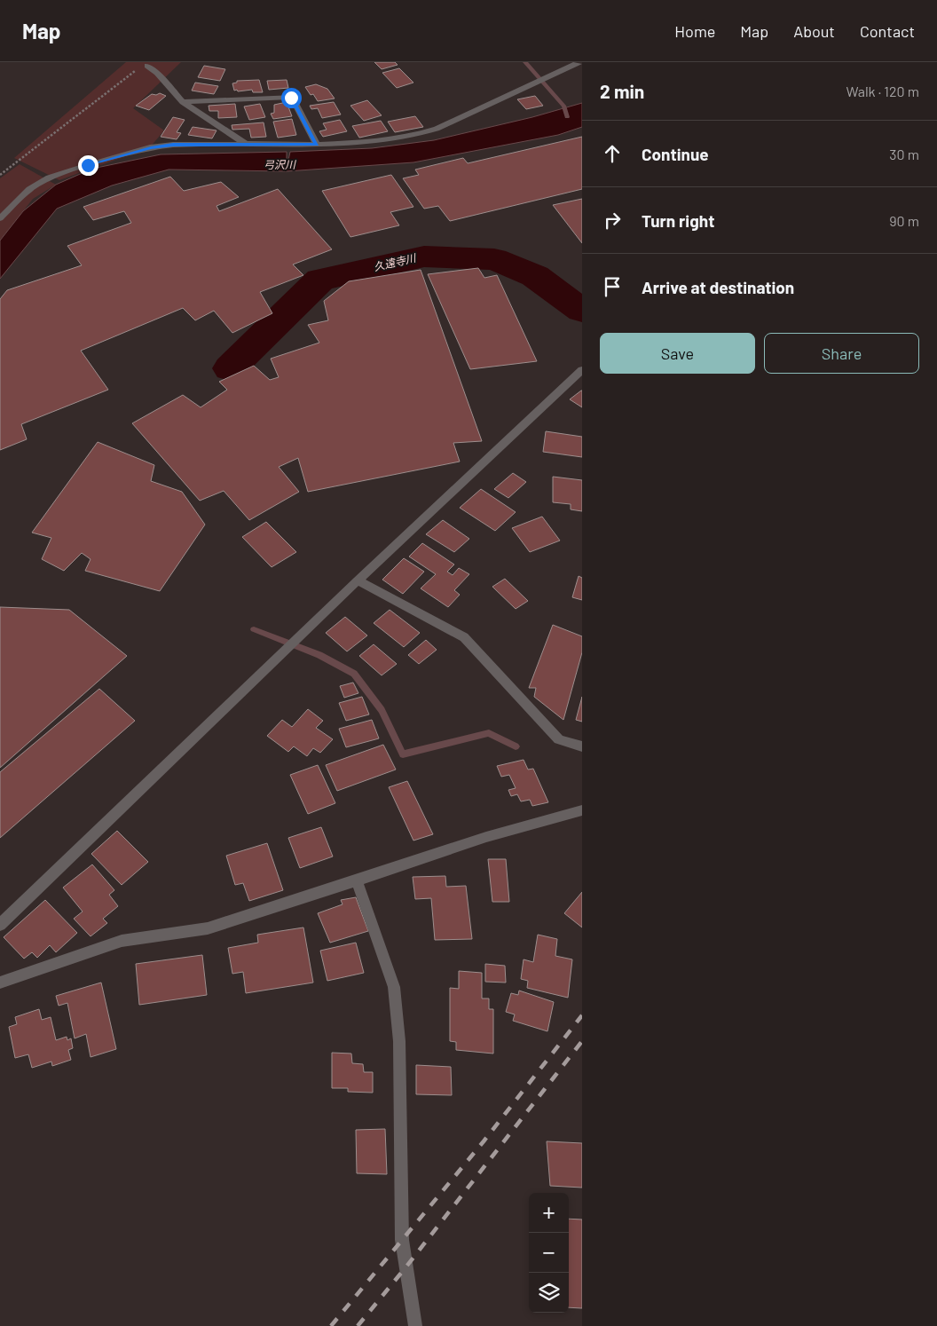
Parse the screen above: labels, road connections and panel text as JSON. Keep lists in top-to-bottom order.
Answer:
{
  "water": ["弓沢川", "久遠寺川"],
  "page": {
    "header": "Map",
    "nav": [
      "Home",
      "Map",
      "About",
      "Contact"
    ],
    "heading": ["2 min", "Walk · 120 m"],
    "list": [
      ["Continue", "30 m"],
      ["Turn right", "90 m"],
      "Arrive at destination"
    ],
    "buttons": ["Save", "Share"],
    "map_buttons": ["+", "−"]
  }
}
